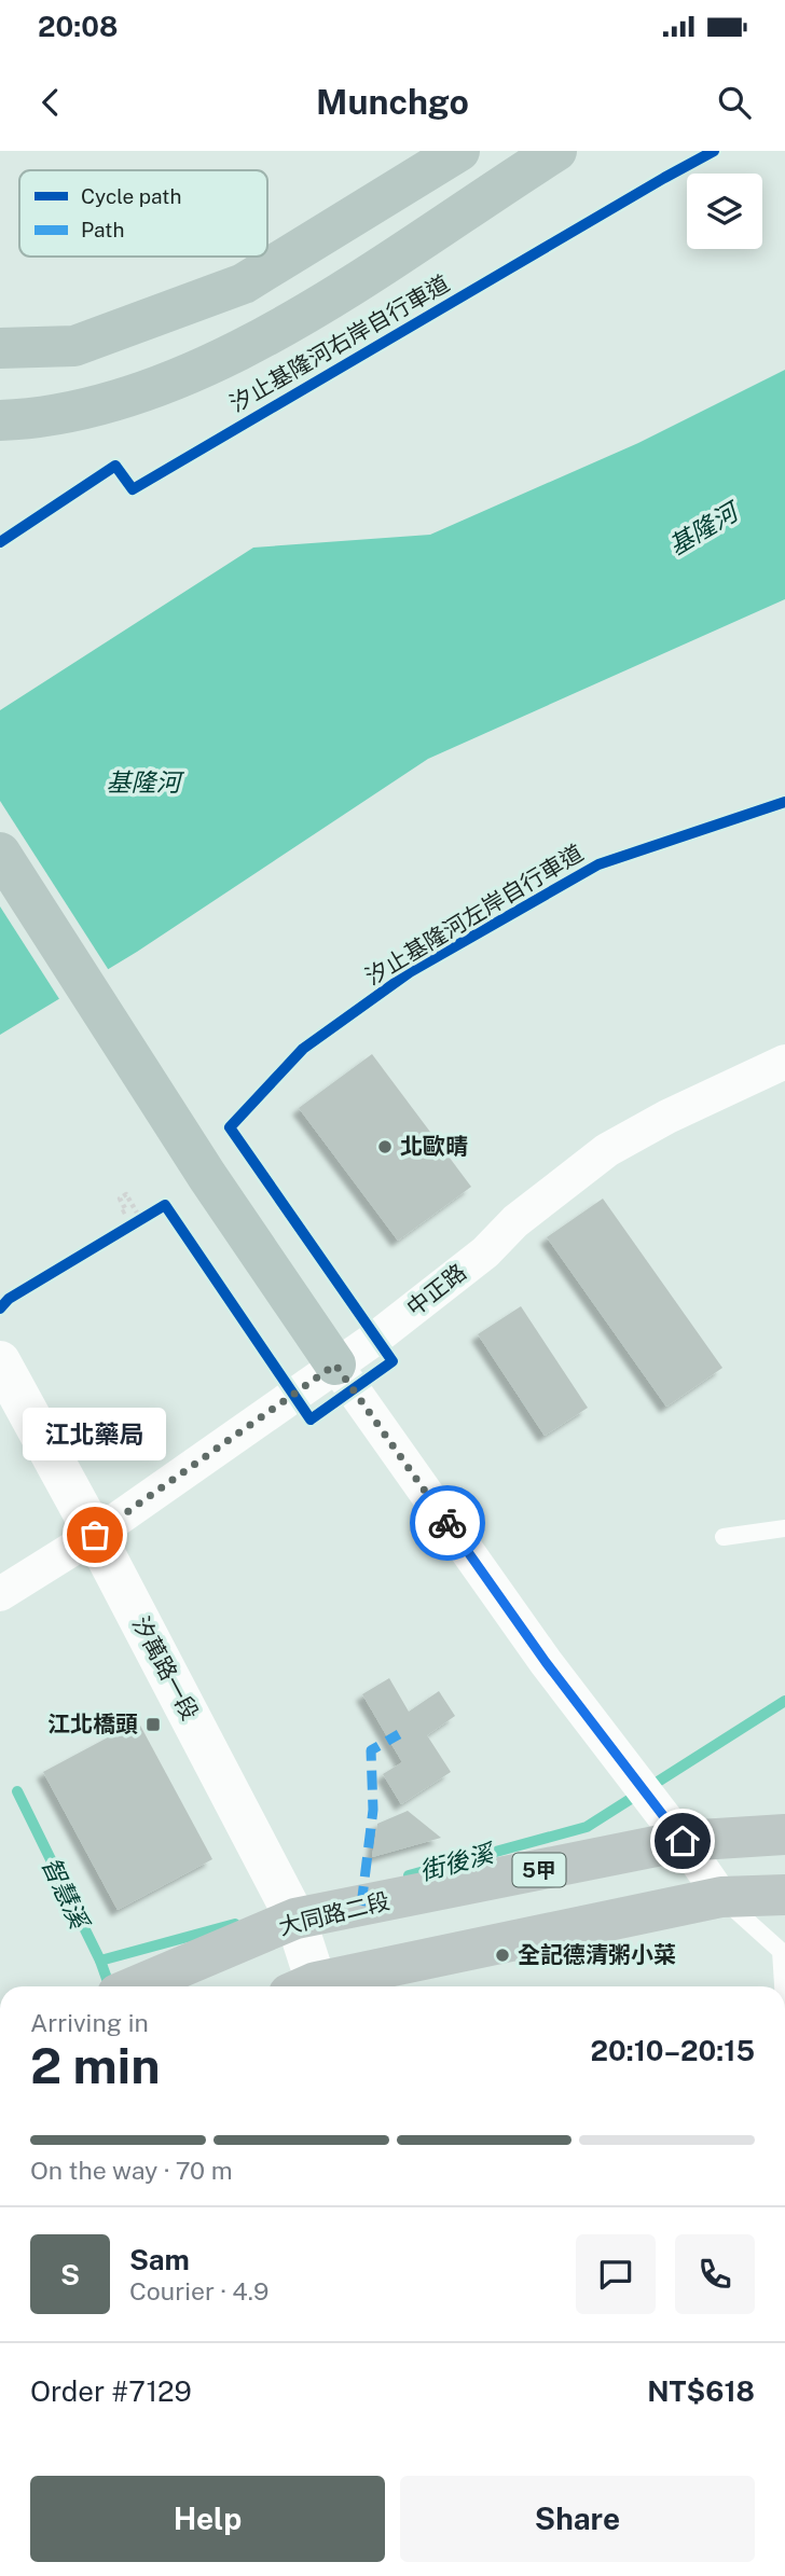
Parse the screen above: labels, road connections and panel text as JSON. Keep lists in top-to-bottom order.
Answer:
{
  "streets": {
    "main road": ["5甲", "大同路二段"],
    "street": ["中正路", "汐萬路一段"],
    "cycle path": ["汐止基隆河右岸自行車道", "汐止基隆河左岸自行車道"]
  },
  "crossings": [
    ["中正路", "汐萬路一段"],
    ["汐萬路一段", "大同路二段"]
  ],
  "water": ["基隆河", "街後溪", "智慧溪"],
  "places": {
    "other": ["北歐晴", "江北藥局", "全記德清粥小菜"],
    "transit": ["江北橋頭"]
  },
  "legend": ["Cycle path", "Path"],
  "page": {
    "status": "20:08",
    "header": "Munchgo",
    "bubble": "江北藥局",
    "heading": ["2 min", "Arriving in", "20:10–20:15"],
    "panel": [
      "Sam",
      "Courier · 4.9",
      "Order #7129",
      "NT$618"
    ],
    "bar": "On the way · 70 m",
    "round": "S",
    "buttons": ["Help", "Share"]
  }
}
